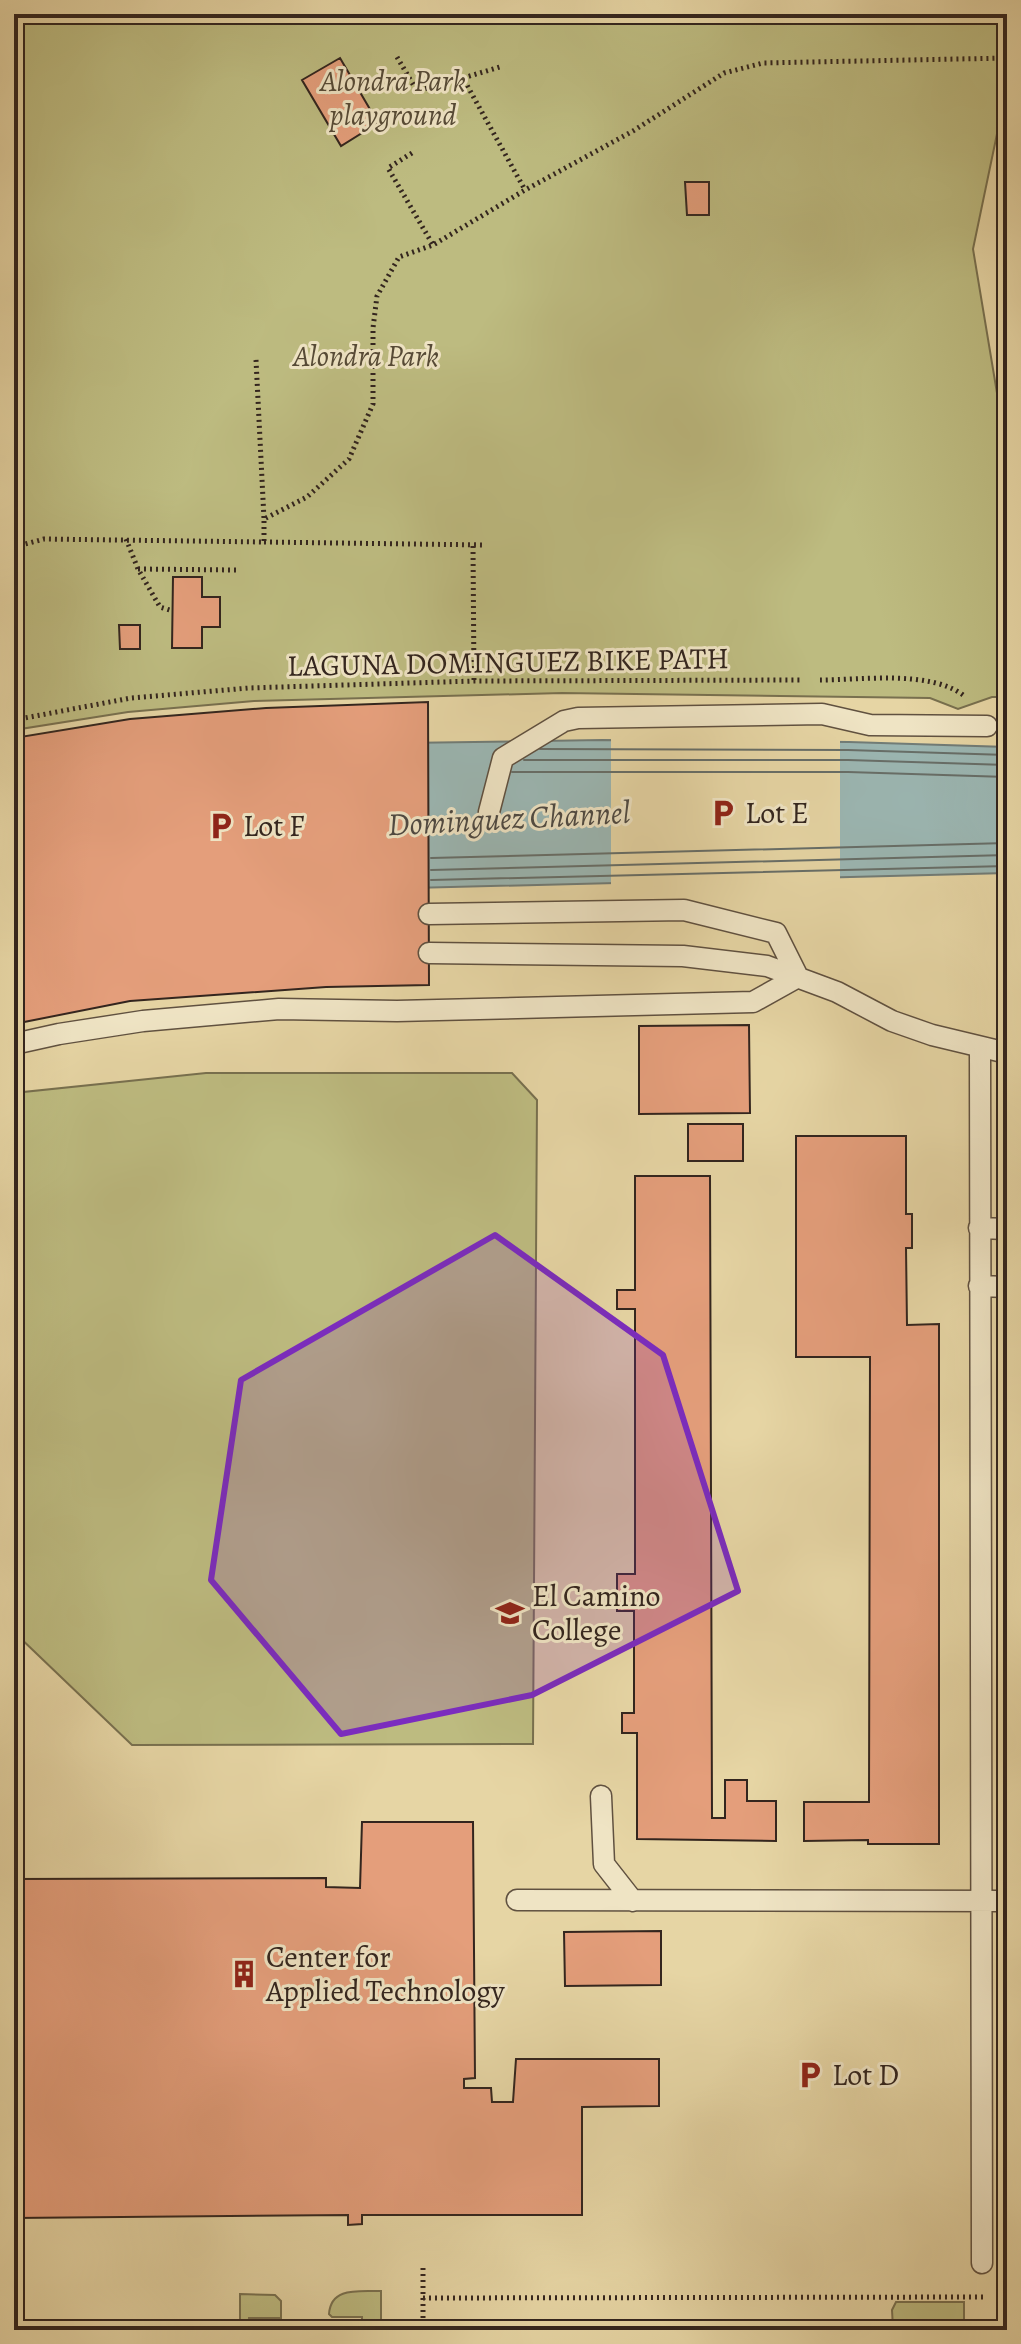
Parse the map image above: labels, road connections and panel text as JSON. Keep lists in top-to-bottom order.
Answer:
{
  "streets": {
    "path": ["LAGUNA DOMINGUEZ BIKE PATH"]
  },
  "water": ["Dominguez Channel"],
  "parks": ["Alondra Park playground", "Alondra Park"],
  "places": {
    "parking": ["Lot E", "Lot F", "Lot D"],
    "school or university": ["El Camino College"],
    "building": ["Center for Applied Technology"]
  }
}
